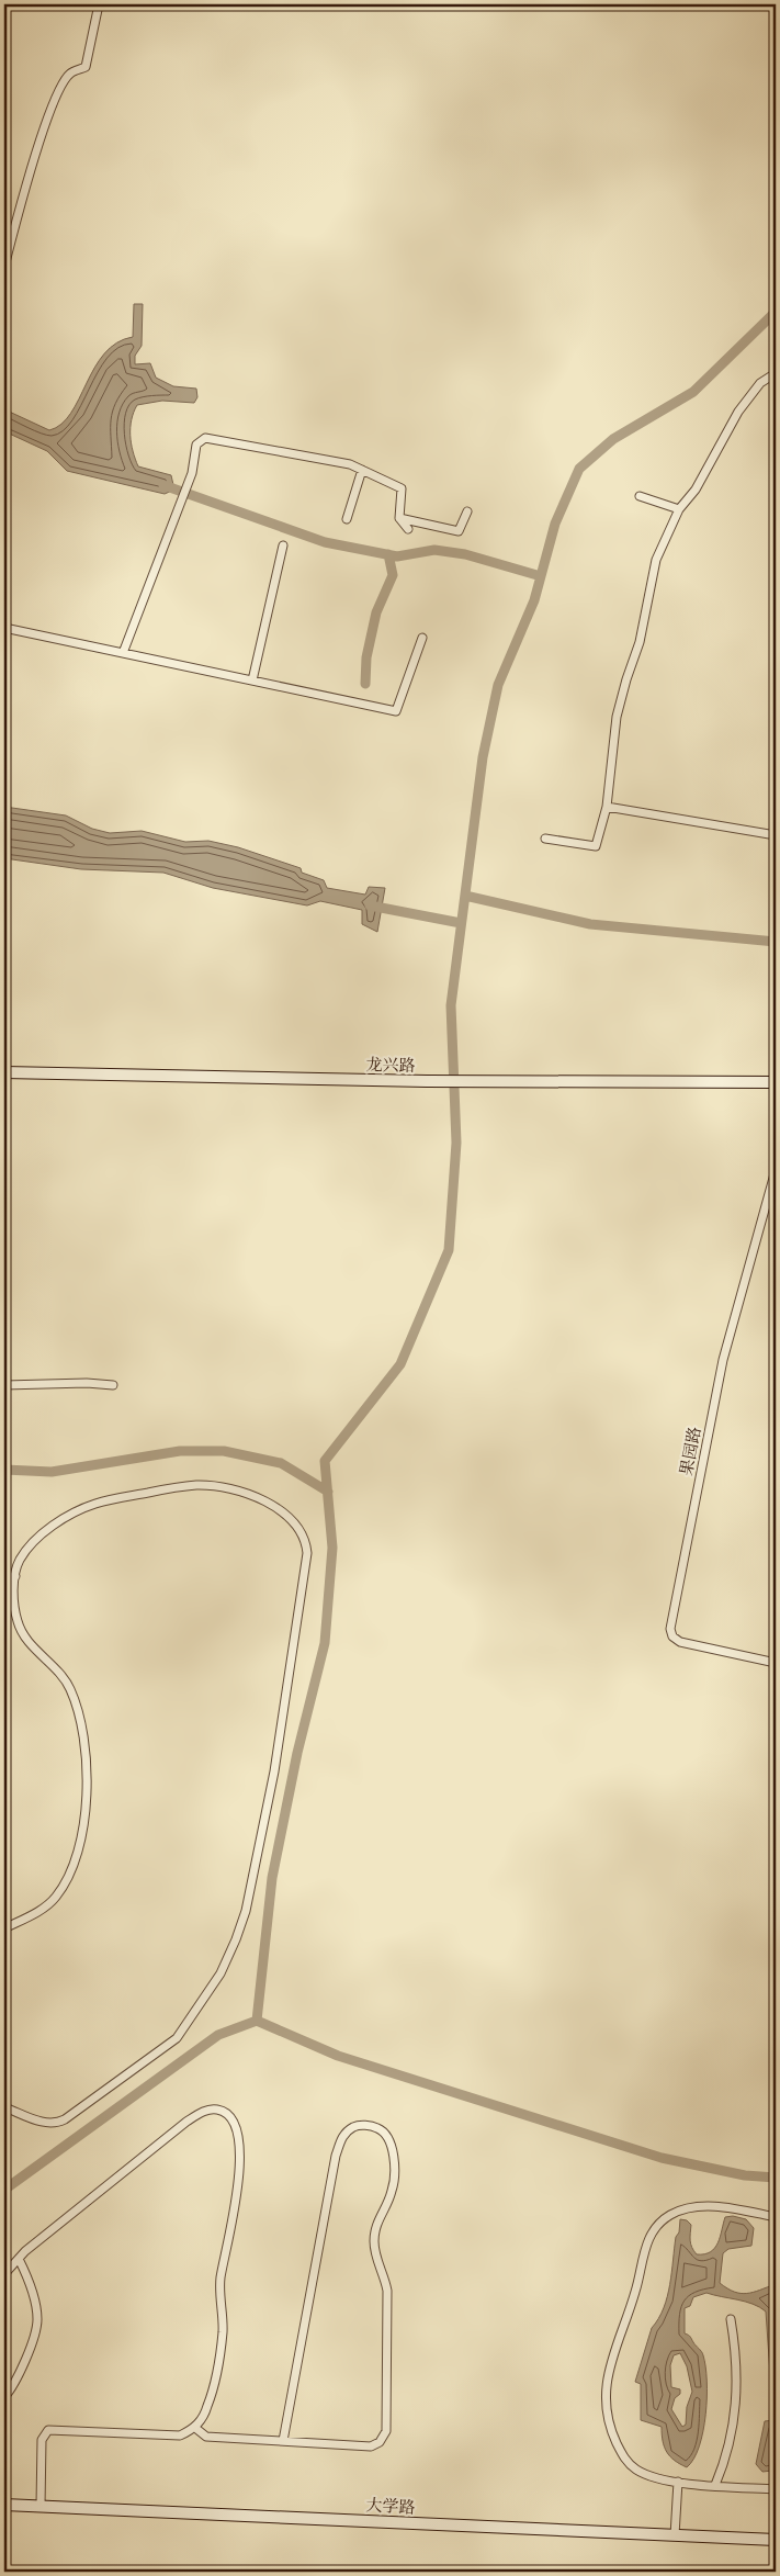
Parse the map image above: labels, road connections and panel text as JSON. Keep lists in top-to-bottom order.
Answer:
{
  "streets": {
    "street": ["龙兴路", "果园路", "大学路"]
  }
}
